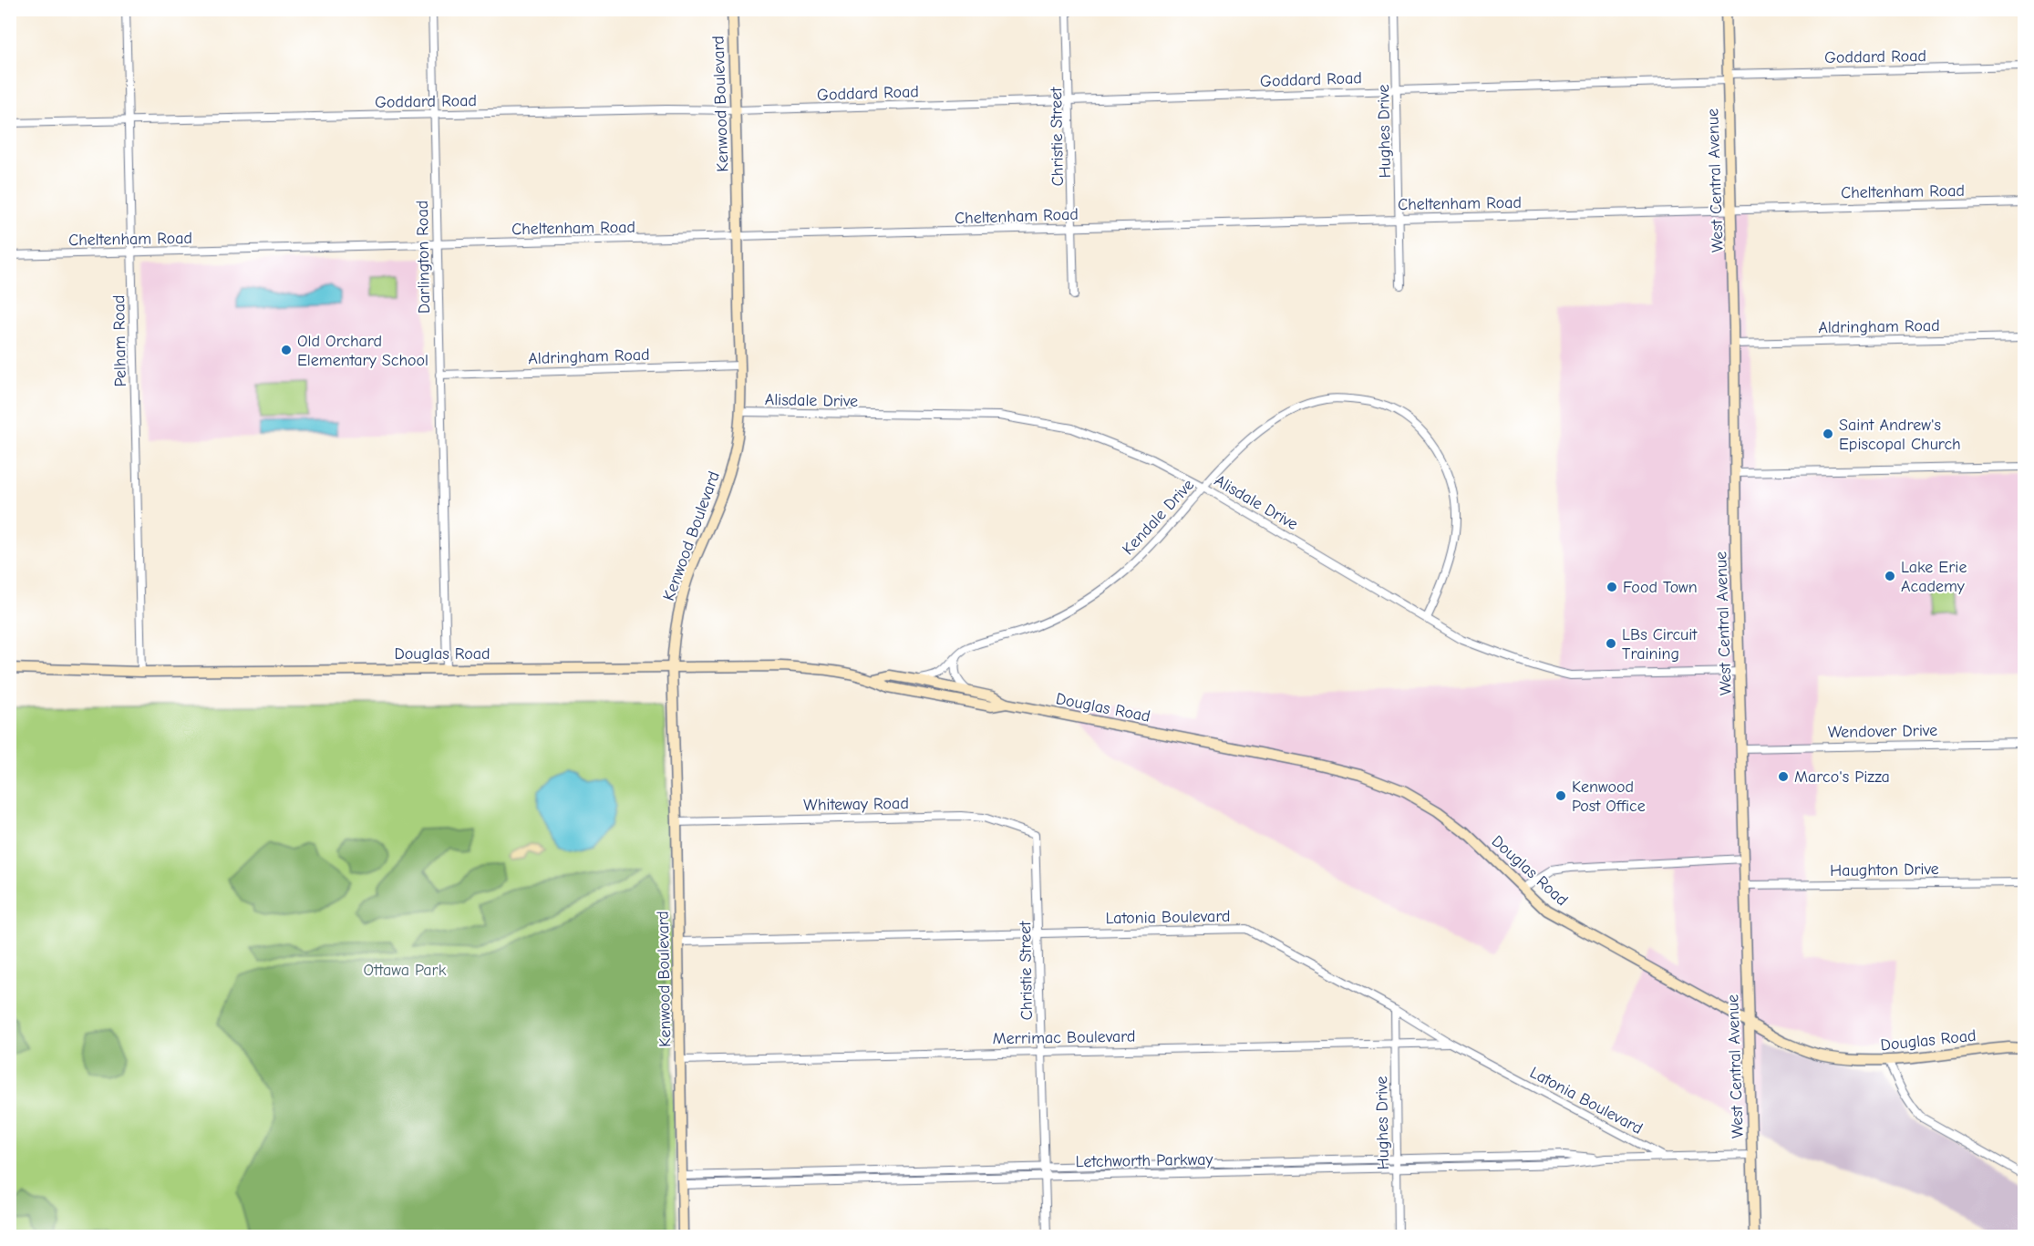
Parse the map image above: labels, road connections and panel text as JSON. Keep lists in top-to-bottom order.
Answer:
{
  "streets": {
    "street": [
      "Goddard Road",
      "Kenwood Boulevard",
      "Hughes Drive",
      "Christie Street",
      "West Central Avenue",
      "Cheltenham Road",
      "Darlington Road",
      "Aldringham Road",
      "Pelham Road",
      "Alisdale Drive",
      "Kendale Drive",
      "Douglas Road",
      "Wendover Drive",
      "Whiteway Road",
      "Haughton Drive",
      "Latonia Boulevard",
      "Merrimac Boulevard",
      "Letchworth Parkway"
    ]
  },
  "crossings": [
    ["Goddard Road", "Kenwood Boulevard"],
    ["Goddard Road", "Hughes Drive"],
    ["Goddard Road", "Christie Street"],
    ["Goddard Road", "West Central Avenue"],
    ["Goddard Road", "Darlington Road"],
    ["Goddard Road", "Pelham Road"],
    ["Kenwood Boulevard", "Cheltenham Road"],
    ["Kenwood Boulevard", "Aldringham Road"],
    ["Kenwood Boulevard", "Alisdale Drive"],
    ["Kenwood Boulevard", "Douglas Road"],
    ["Kenwood Boulevard", "Whiteway Road"],
    ["Kenwood Boulevard", "Latonia Boulevard"],
    ["Kenwood Boulevard", "Merrimac Boulevard"],
    ["Kenwood Boulevard", "Letchworth Parkway"],
    ["Hughes Drive", "Cheltenham Road"],
    ["Hughes Drive", "Latonia Boulevard"],
    ["Hughes Drive", "Merrimac Boulevard"],
    ["Hughes Drive", "Letchworth Parkway"],
    ["Christie Street", "Cheltenham Road"],
    ["Christie Street", "Whiteway Road"],
    ["Christie Street", "Latonia Boulevard"],
    ["Christie Street", "Merrimac Boulevard"],
    ["Christie Street", "Letchworth Parkway"],
    ["West Central Avenue", "Cheltenham Road"],
    ["West Central Avenue", "Aldringham Road"],
    ["West Central Avenue", "Alisdale Drive"],
    ["West Central Avenue", "Douglas Road"],
    ["West Central Avenue", "Wendover Drive"],
    ["West Central Avenue", "Haughton Drive"],
    ["West Central Avenue", "Letchworth Parkway"],
    ["Cheltenham Road", "Darlington Road"],
    ["Cheltenham Road", "Pelham Road"],
    ["Darlington Road", "Aldringham Road"],
    ["Darlington Road", "Douglas Road"],
    ["Pelham Road", "Douglas Road"],
    ["Alisdale Drive", "Kendale Drive"],
    ["Kendale Drive", "Douglas Road"],
    ["Latonia Boulevard", "Merrimac Boulevard"],
    ["Latonia Boulevard", "Letchworth Parkway"]
  ],
  "parks": ["Ottawa Park"],
  "places": [
    "Old Orchard Elementary School",
    "Saint Andrew's Episcopal Church",
    "Lake Erie Academy",
    "Food Town",
    "LBs Circuit Training",
    "Marco's Pizza",
    "Kenwood Post Office"
  ]
}
